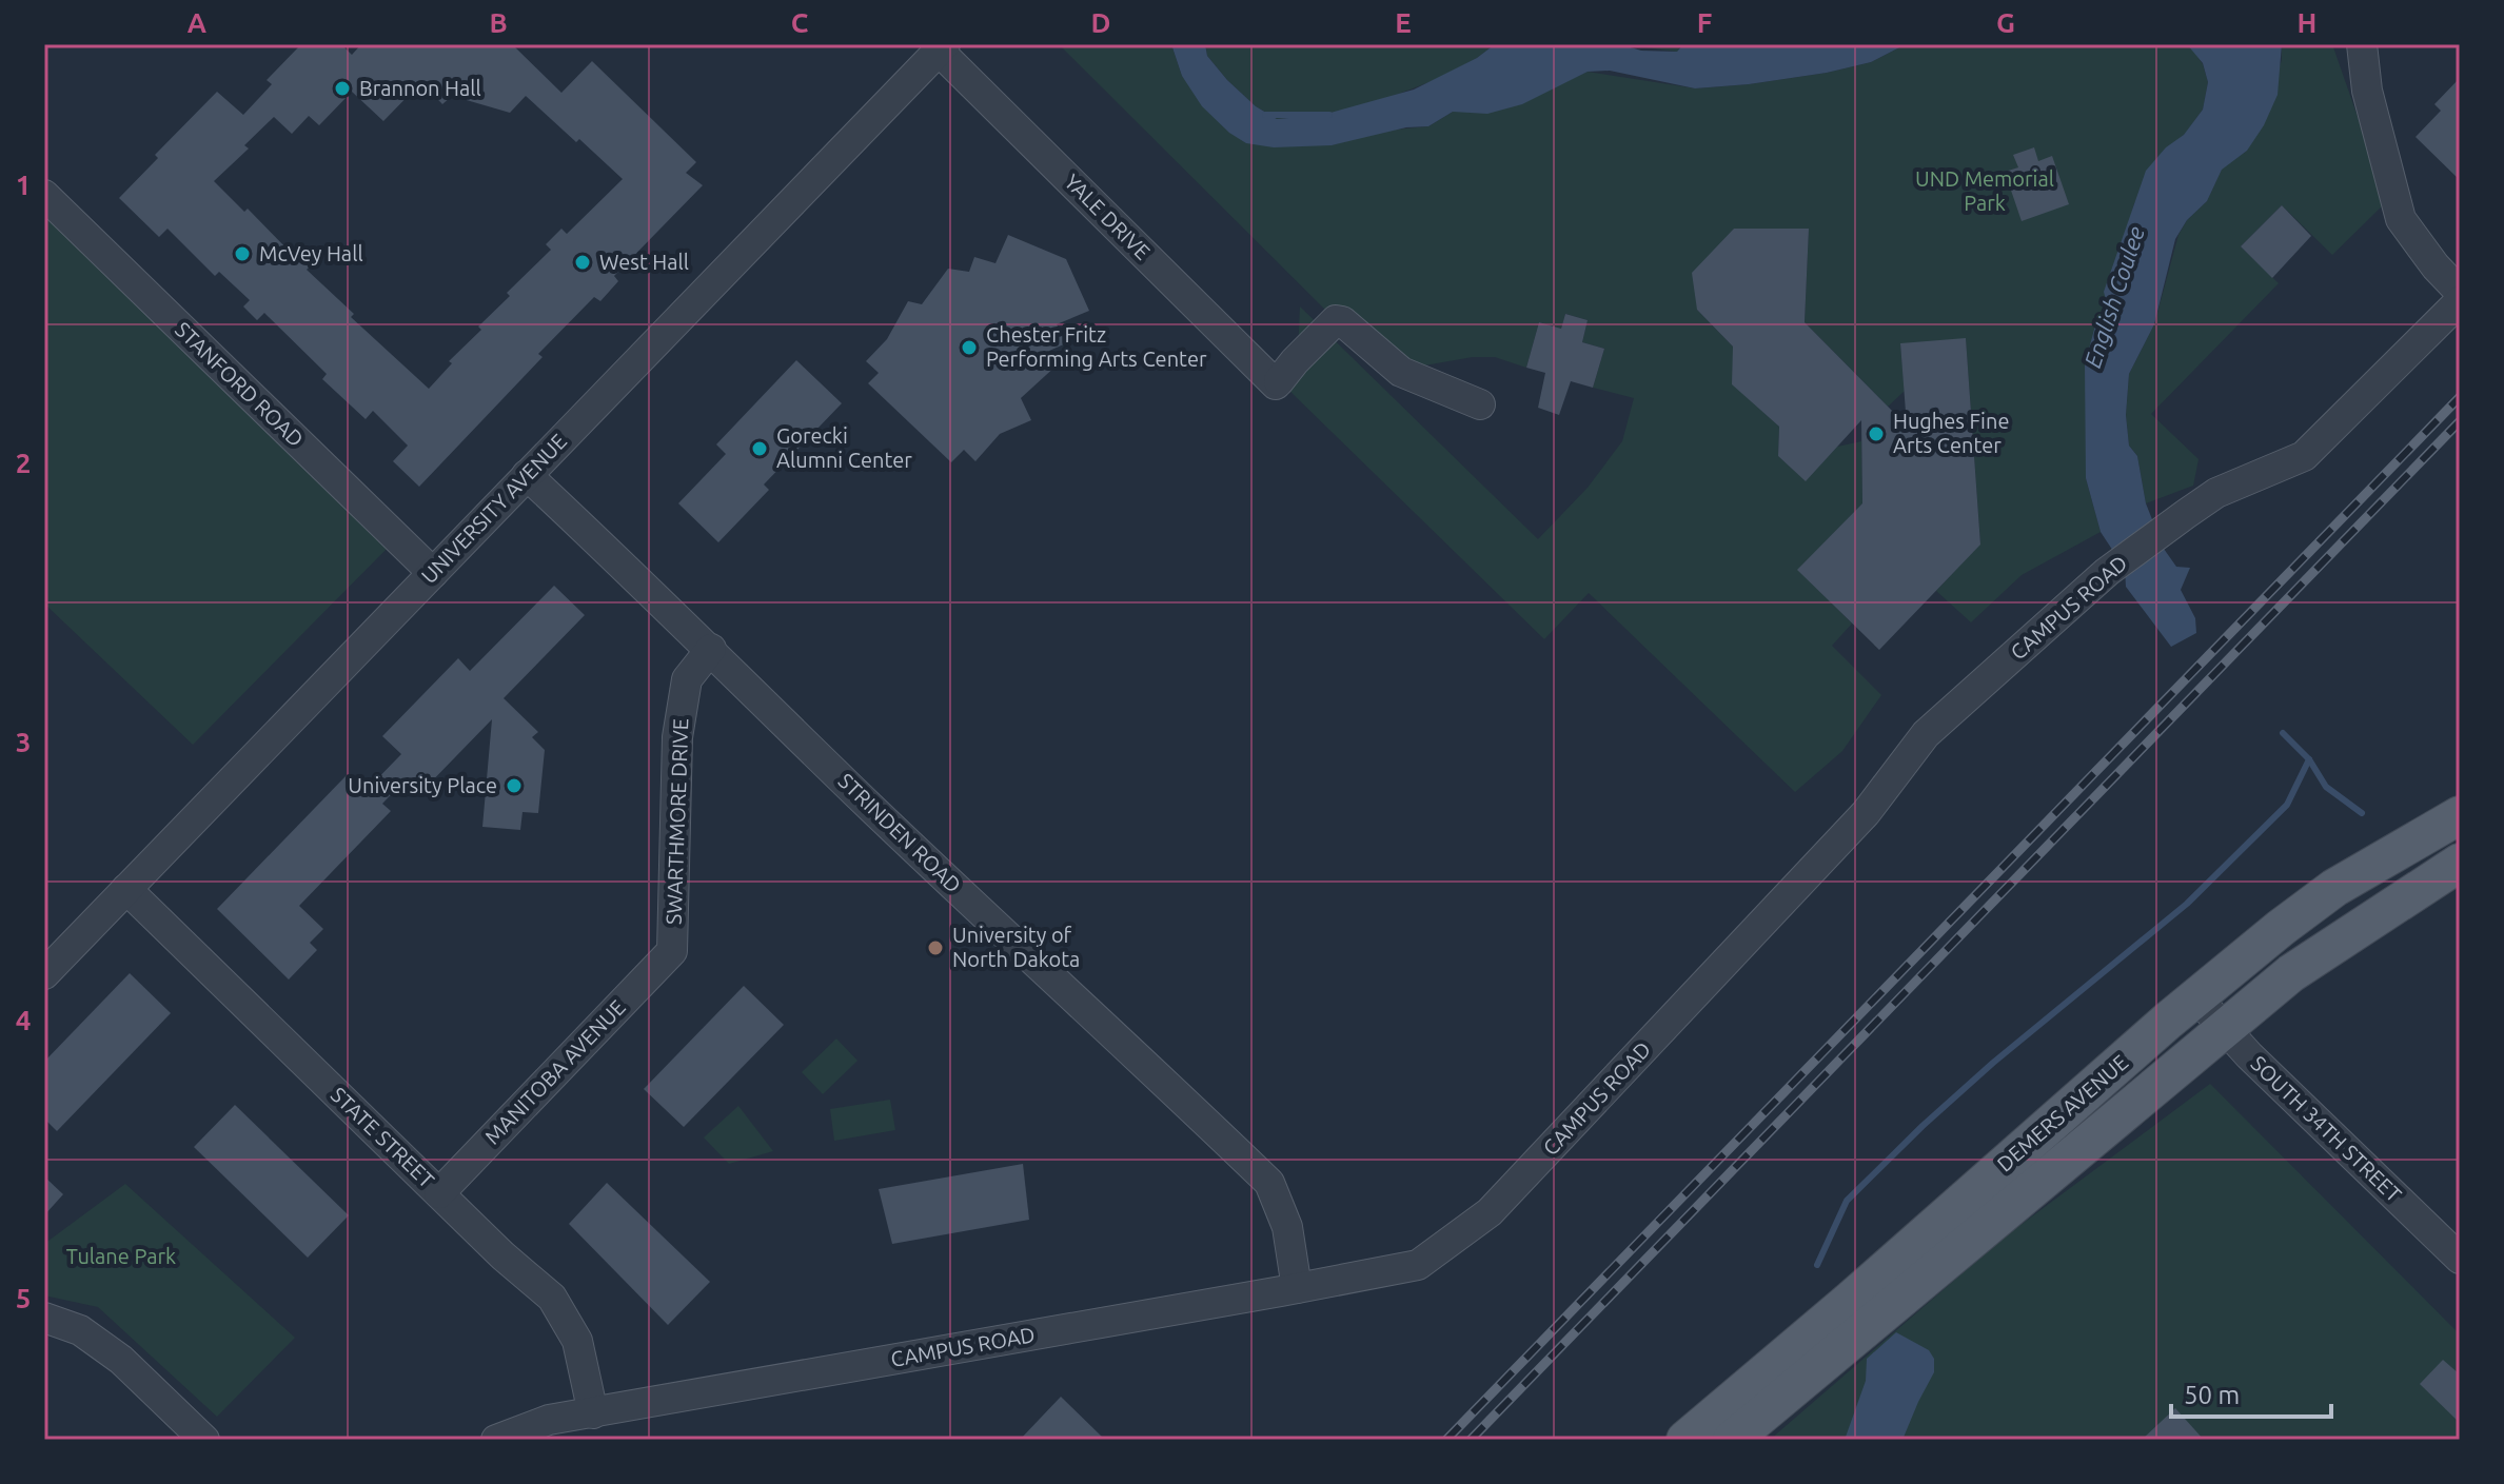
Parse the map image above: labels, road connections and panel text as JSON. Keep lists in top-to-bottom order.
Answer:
{
  "streets": {
    "main road": ["DEMERS AVENUE"],
    "street": [
      "YALE DRIVE",
      "STANFORD ROAD",
      "UNIVERSITY AVENUE",
      "CAMPUS ROAD",
      "SWARTHMORE DRIVE",
      "STRINDEN ROAD",
      "MANITOBA AVENUE",
      "SOUTH 34TH STREET",
      "STATE STREET"
    ]
  },
  "crossings": [
    ["YALE DRIVE", "UNIVERSITY AVENUE"],
    ["STANFORD ROAD", "UNIVERSITY AVENUE"],
    ["UNIVERSITY AVENUE", "STRINDEN ROAD"],
    ["UNIVERSITY AVENUE", "STATE STREET"],
    ["CAMPUS ROAD", "STRINDEN ROAD"],
    ["CAMPUS ROAD", "STATE STREET"],
    ["SWARTHMORE DRIVE", "STRINDEN ROAD"],
    ["SWARTHMORE DRIVE", "MANITOBA AVENUE"],
    ["MANITOBA AVENUE", "STATE STREET"],
    ["DEMERS AVENUE", "SOUTH 34TH STREET"]
  ],
  "water": ["English Coulee"],
  "parks": ["UND Memorial Park", "Tulane Park"],
  "places": [
    "Brannon Hall",
    "McVey Hall",
    "West Hall",
    "Chester Fritz Performing Arts Center",
    "Hughes Fine Arts Center",
    "Gorecki Alumni Center",
    "University Place",
    "University of North Dakota"
  ],
  "scale_bar": "50 m",
  "grid": {
    "columns": [
      "A",
      "B",
      "C",
      "D",
      "E",
      "F",
      "G",
      "H"
    ],
    "rows": [
      "1",
      "2",
      "3",
      "4",
      "5"
    ]
  }
}
